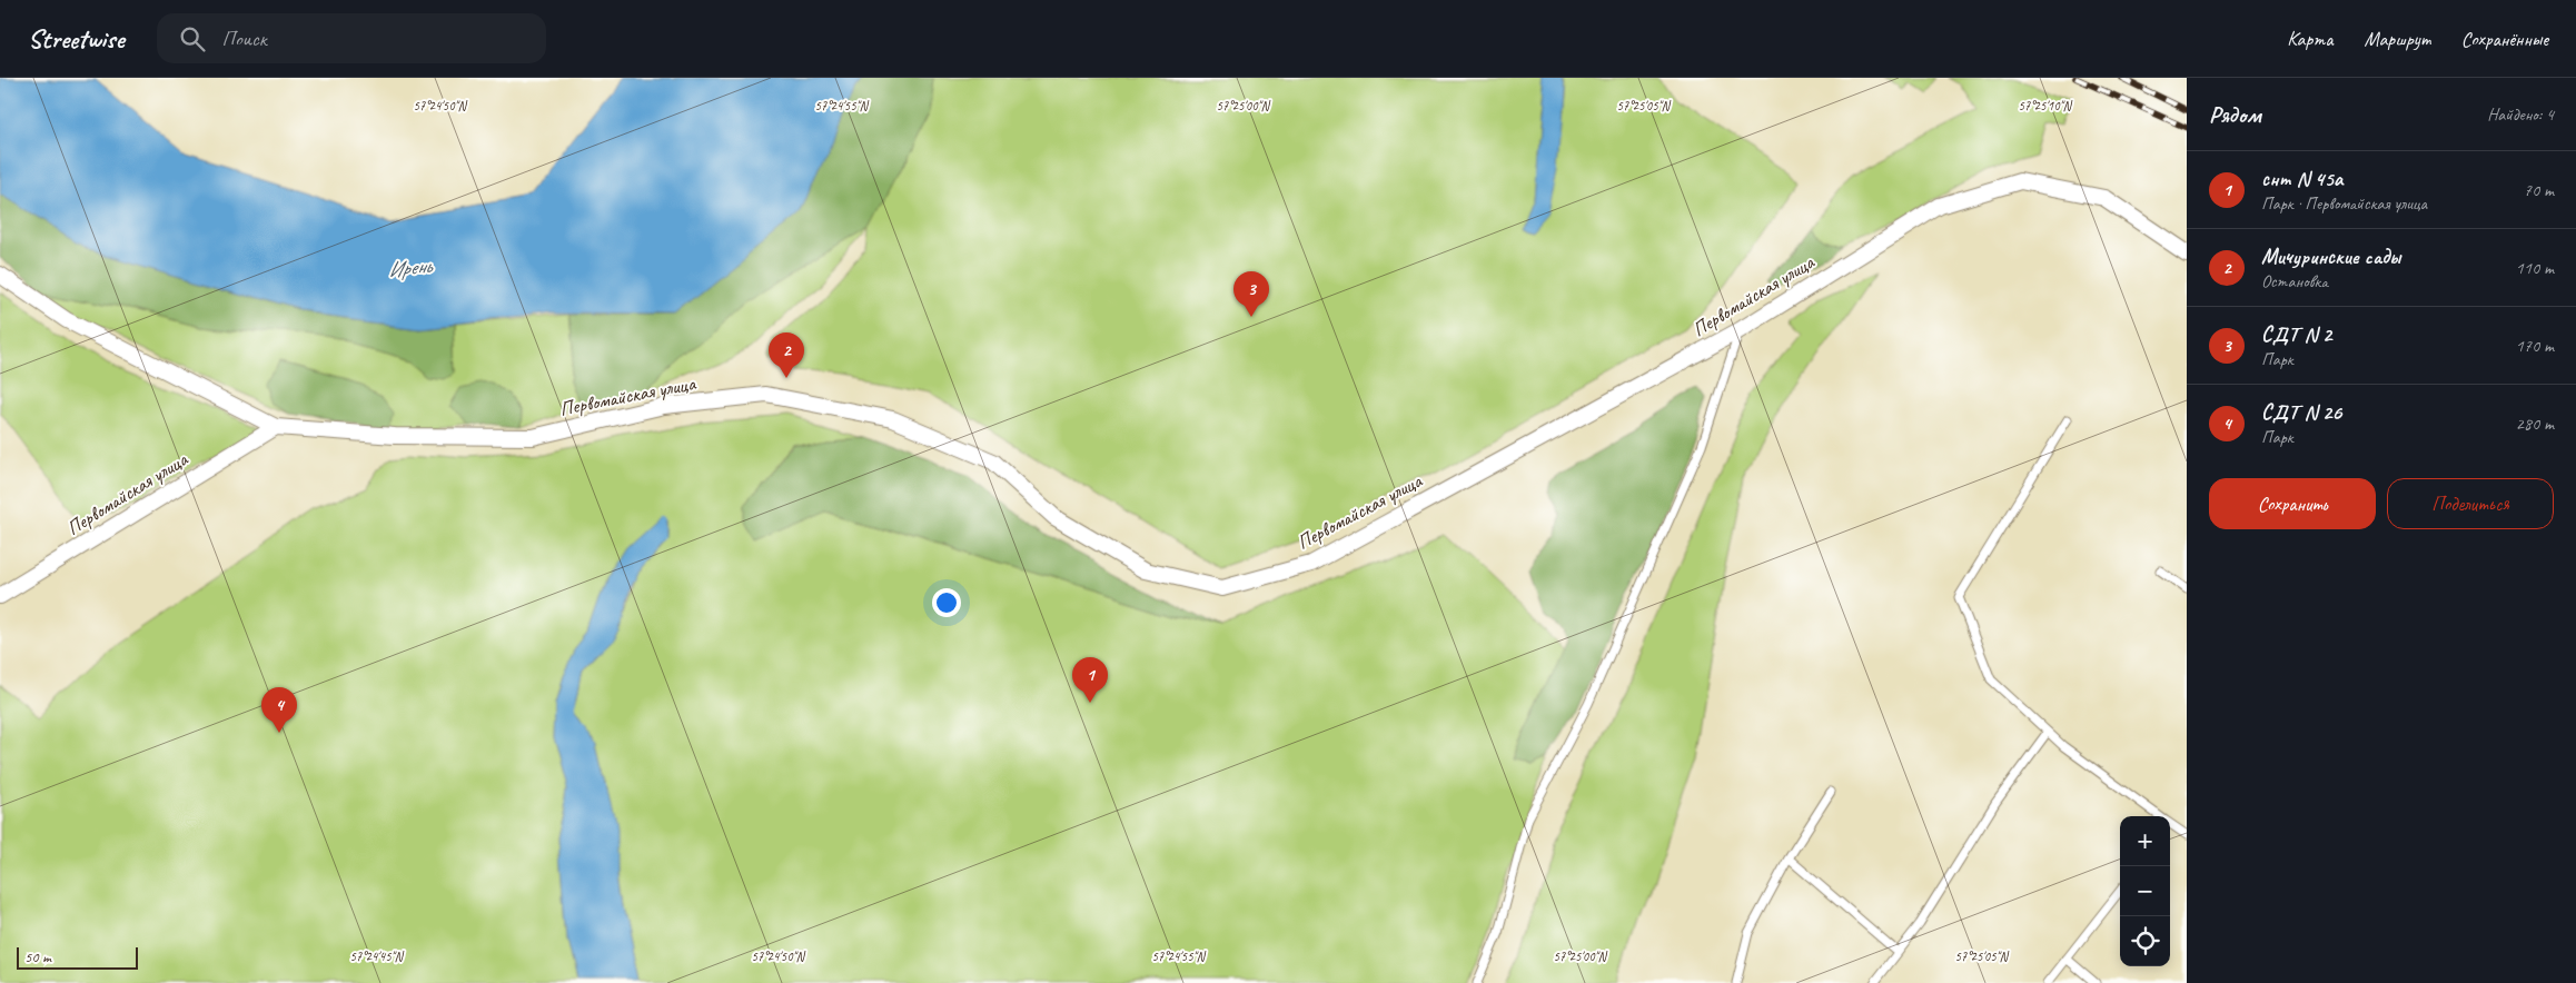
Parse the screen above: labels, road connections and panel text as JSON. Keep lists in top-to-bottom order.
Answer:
{
  "streets": {
    "street": ["Первомайская улица"]
  },
  "water": ["Ирень"],
  "scale_bar": "50 m",
  "page": {
    "header": "Streetwise",
    "search": "Поиск",
    "nav": ["Карта", "Маршрут", "Сохранённые"],
    "heading": ["Рядом", "Найдено: 4"],
    "list": [
      {
        "mark": "1",
        "name": "снт N 45а",
        "note": "Парк · Первомайская улица",
        "value": "70 m"
      },
      {
        "mark": "2",
        "name": "Мичуринские сады",
        "note": "Остановка",
        "value": "110 m"
      },
      {
        "mark": "3",
        "name": "СДТ N 2",
        "note": "Парк",
        "value": "170 m"
      },
      {
        "mark": "4",
        "name": "СДТ N 26",
        "note": "Парк",
        "value": "280 m"
      }
    ],
    "pins": [
      "3",
      "2",
      "1",
      "4"
    ],
    "buttons": ["Сохранить", "Поделиться"],
    "map_buttons": ["+", "−"],
    "scale": "50 m"
  },
  "coordinates": [
    "57°25'10\"N",
    "57°24'50\"N",
    "57°24'55\"N",
    "57°25'00\"N",
    "57°25'05\"N",
    "57°24'45\"N"
  ]
}
